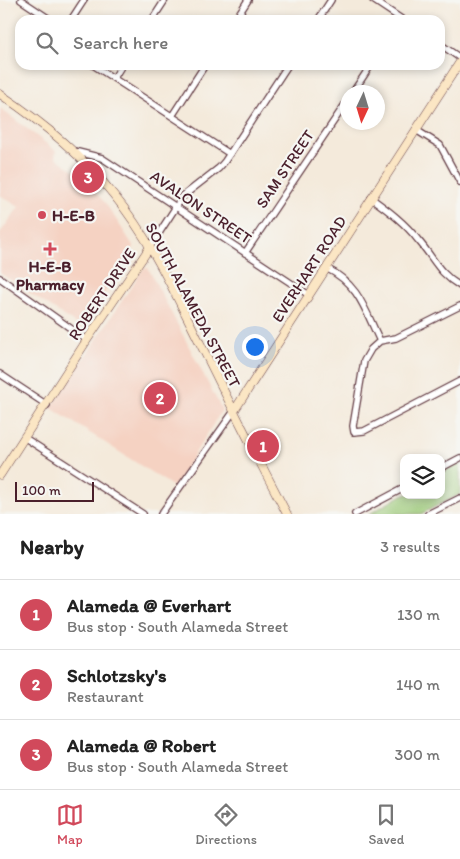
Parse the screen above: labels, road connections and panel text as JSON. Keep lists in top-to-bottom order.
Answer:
{
  "streets": {
    "main road": ["EVERHART ROAD", "ROBERT DRIVE", "SOUTH ALAMEDA STREET"],
    "street": ["SAM STREET", "AVALON STREET"]
  },
  "crossings": [
    ["SAM STREET", "AVALON STREET"],
    ["AVALON STREET", "EVERHART ROAD"],
    ["AVALON STREET", "ROBERT DRIVE"],
    ["AVALON STREET", "SOUTH ALAMEDA STREET"],
    ["EVERHART ROAD", "SOUTH ALAMEDA STREET"],
    ["ROBERT DRIVE", "SOUTH ALAMEDA STREET"]
  ],
  "places": {
    "other": ["H-E-B"],
    "health": ["H-E-B Pharmacy"]
  },
  "scale_bar": "100 m",
  "north": "bottom",
  "page": {
    "search": "Search here",
    "pins": ["3", "2", "1"],
    "scale": "100 m",
    "heading": ["Nearby", "3 results"],
    "list": [
      {
        "mark": "1",
        "name": "Alameda @ Everhart",
        "note": "Bus stop · South Alameda Street",
        "value": "130 m"
      },
      {
        "mark": "2",
        "name": "Schlotzsky's",
        "note": "Restaurant",
        "value": "140 m"
      },
      {
        "mark": "3",
        "name": "Alameda @ Robert",
        "note": "Bus stop · South Alameda Street",
        "value": "300 m"
      }
    ],
    "nav": ["Map", "Directions", "Saved"]
  }
}
